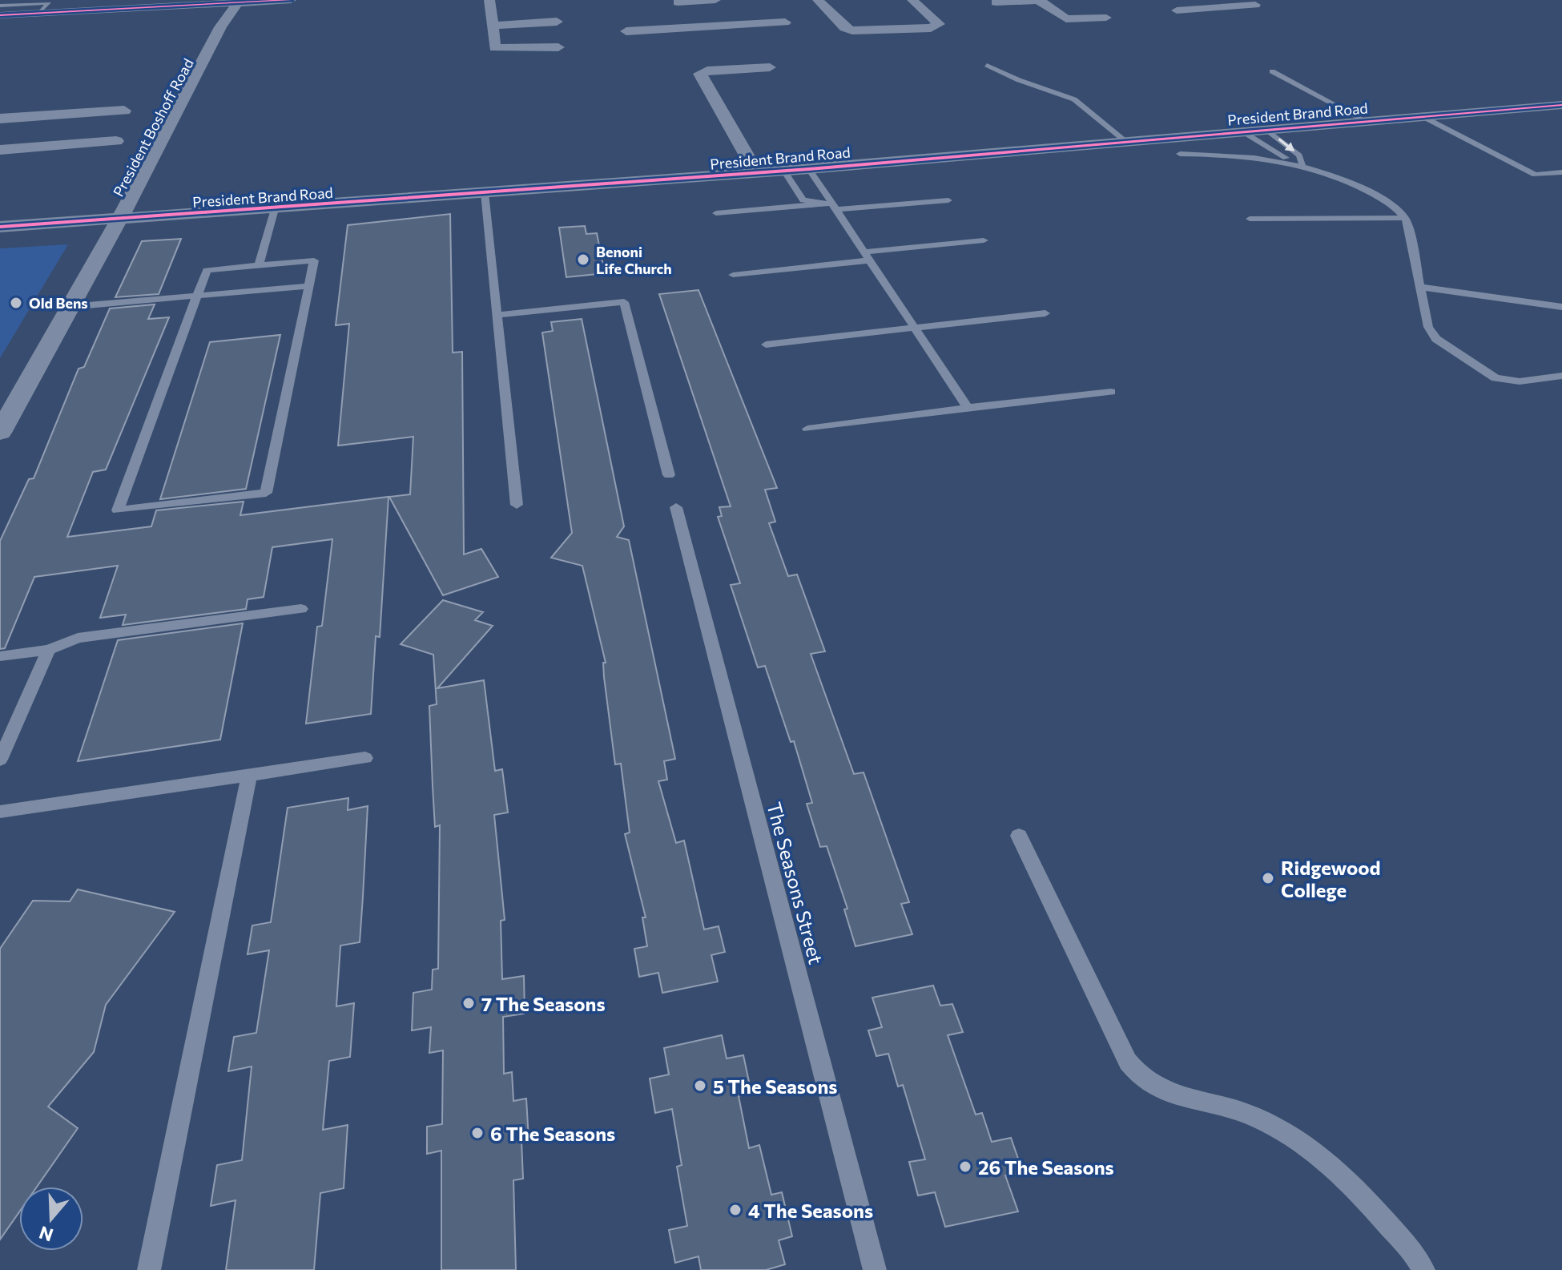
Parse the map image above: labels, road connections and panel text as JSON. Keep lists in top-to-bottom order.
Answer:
{
  "streets": {
    "street": ["President Brand Road", "President Boshoff Road"],
    "lane": ["The Seasons Street"]
  },
  "crossings": [
    ["President Brand Road", "President Boshoff Road"]
  ],
  "places": [
    "Benoni Life Church",
    "Old Bens",
    "Ridgewood College",
    "7 The Seasons",
    "5 The Seasons",
    "6 The Seasons",
    "26 The Seasons",
    "4 The Seasons"
  ],
  "north": "bottom"
}
